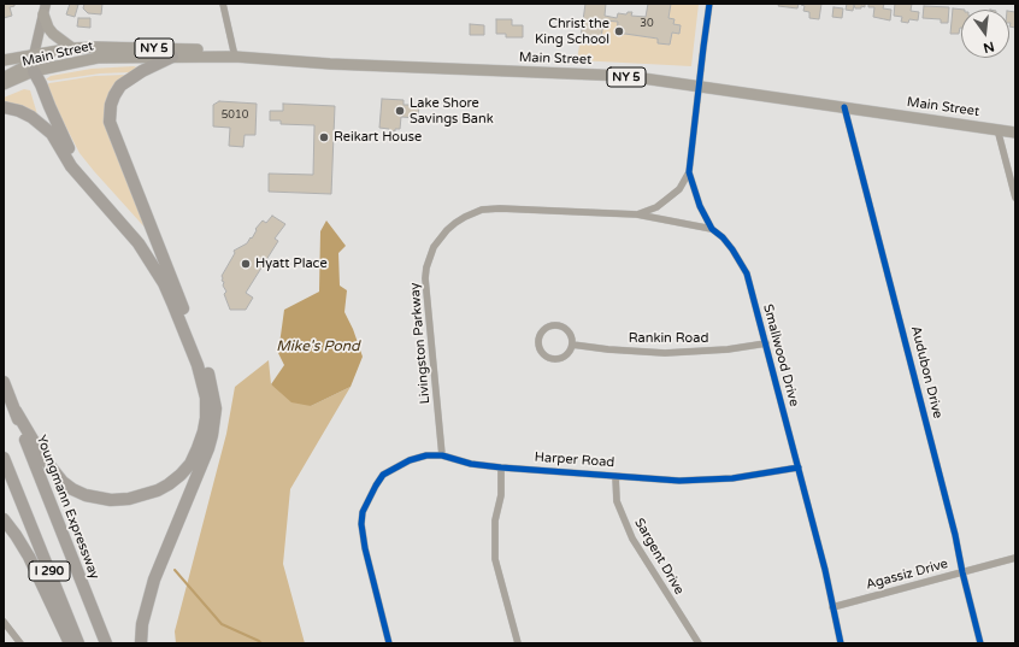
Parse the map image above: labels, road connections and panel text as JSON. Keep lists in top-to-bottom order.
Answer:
{
  "streets": {
    "highway": ["Youngmann Expressway", "I 290"],
    "main road": ["NY 5", "Main Street"],
    "street": [
      "Rankin Road",
      "Livingston Parkway",
      "Smallwood Drive",
      "Audubon Drive",
      "Harper Road",
      "Sargent Drive",
      "Agassiz Drive"
    ]
  },
  "crossings": [
    ["Main Street", "Smallwood Drive"],
    ["Main Street", "Audubon Drive"],
    ["Rankin Road", "Smallwood Drive"],
    ["Livingston Parkway", "Smallwood Drive"],
    ["Livingston Parkway", "Harper Road"],
    ["Smallwood Drive", "Harper Road"],
    ["Smallwood Drive", "Agassiz Drive"],
    ["Audubon Drive", "Agassiz Drive"],
    ["Harper Road", "Sargent Drive"]
  ],
  "water": ["Mike's Pond"],
  "places": [
    "Christ the King School",
    "Lake Shore Savings Bank",
    "Reikart House",
    "Hyatt Place"
  ],
  "house_numbers": ["30", "5010"],
  "north": "bottom"
}
